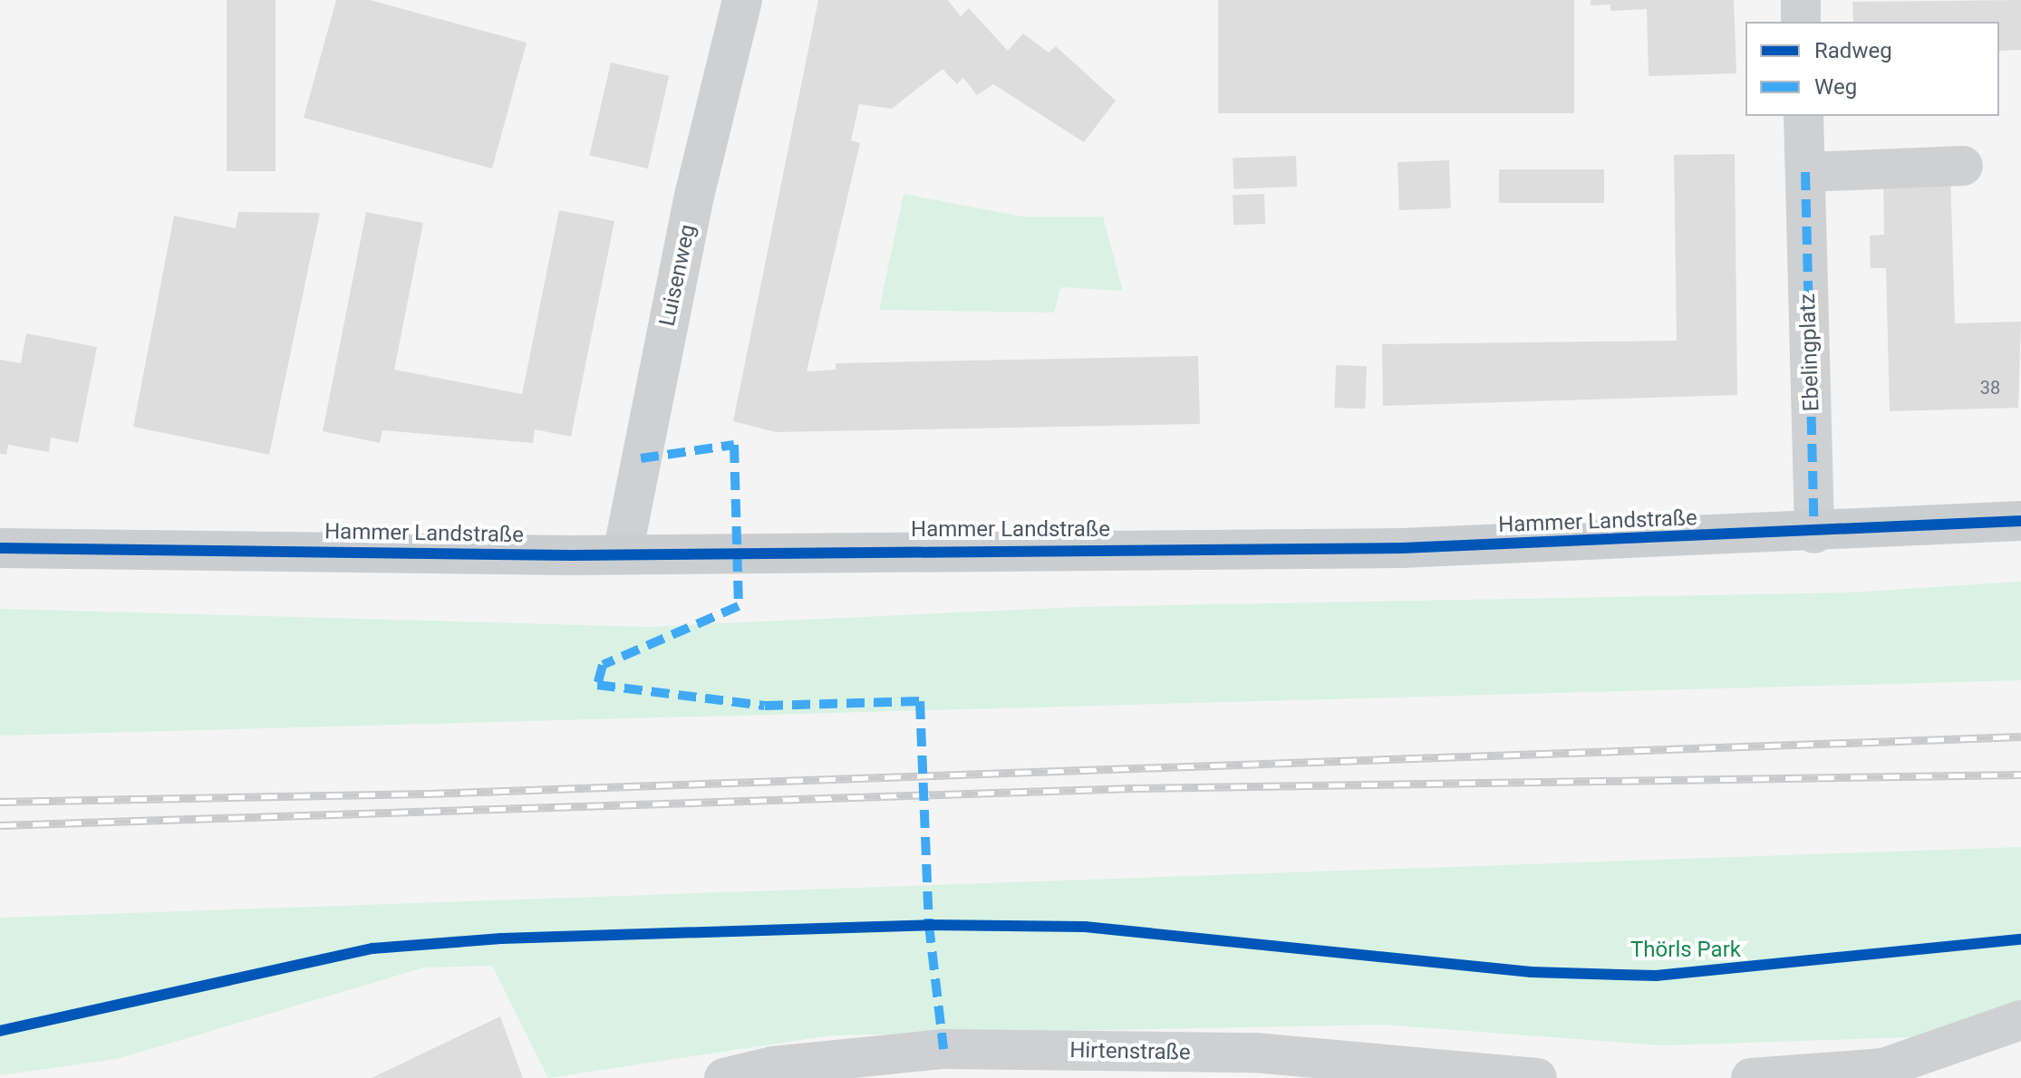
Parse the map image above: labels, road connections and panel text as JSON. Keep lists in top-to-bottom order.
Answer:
{
  "streets": {
    "main road": ["Hammer Landstraße"],
    "street": ["Luisenweg", "Ebelingplatz", "Hirtenstraße"]
  },
  "crossings": [
    ["Luisenweg", "Hammer Landstraße"],
    ["Ebelingplatz", "Hammer Landstraße"]
  ],
  "parks": ["Thörls Park"],
  "house_numbers": ["38"],
  "legend": ["Radweg", "Weg"]
}
